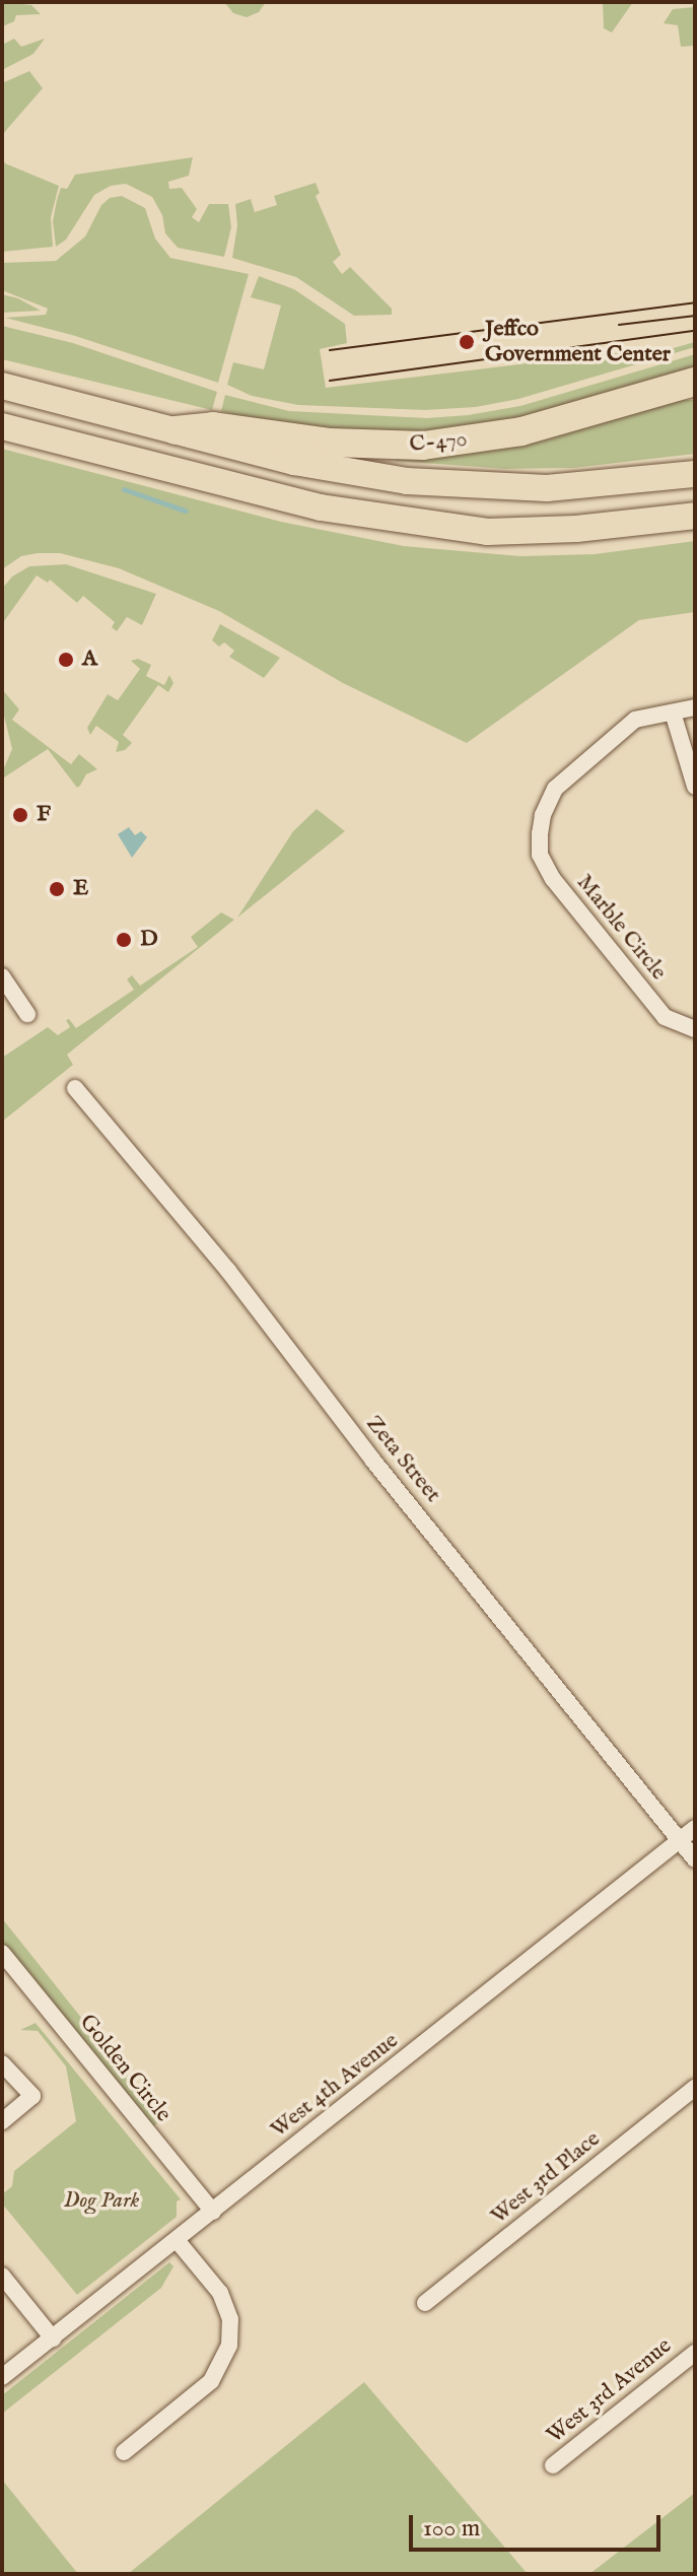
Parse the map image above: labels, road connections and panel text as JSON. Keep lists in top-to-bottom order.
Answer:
{
  "streets": {
    "highway": ["C-470"],
    "street": [
      "Marble Circle",
      "Zeta Street",
      "Golden Circle",
      "West 4th Avenue",
      "West 3rd Place",
      "West 3rd Avenue"
    ]
  },
  "crossings": [
    ["Zeta Street", "West 4th Avenue"],
    ["Golden Circle", "West 4th Avenue"]
  ],
  "parks": ["Dog Park"],
  "places": [
    "Jeffco Government Center",
    "A",
    "F",
    "E",
    "D"
  ],
  "scale_bar": "100 m"
}
